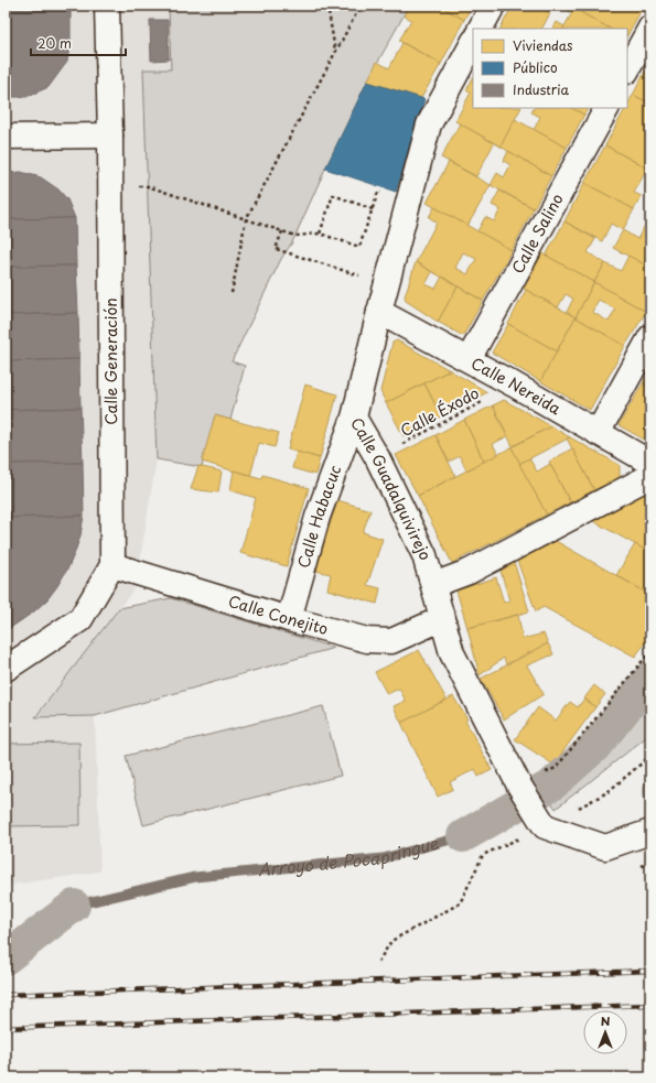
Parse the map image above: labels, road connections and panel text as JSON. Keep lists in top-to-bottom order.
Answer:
{
  "streets": {
    "street": [
      "Calle Salino",
      "Calle Generación",
      "Calle Nereida",
      "Calle Guadalquivirejo",
      "Calle Habacuc",
      "Calle Conejito"
    ],
    "path": ["Calle Éxodo"]
  },
  "crossings": [
    ["Calle Salino", "Calle Nereida"],
    ["Calle Generación", "Calle Conejito"],
    ["Calle Nereida", "Calle Éxodo"],
    ["Calle Nereida", "Calle Guadalquivirejo"],
    ["Calle Éxodo", "Calle Guadalquivirejo"],
    ["Calle Guadalquivirejo", "Calle Habacuc"],
    ["Calle Guadalquivirejo", "Calle Conejito"],
    ["Calle Habacuc", "Calle Conejito"]
  ],
  "water": ["Arroyo de Pocapringue"],
  "legend": ["Viviendas", "Público", "Industria"],
  "scale_bar": "20 m",
  "north": "top"
}
